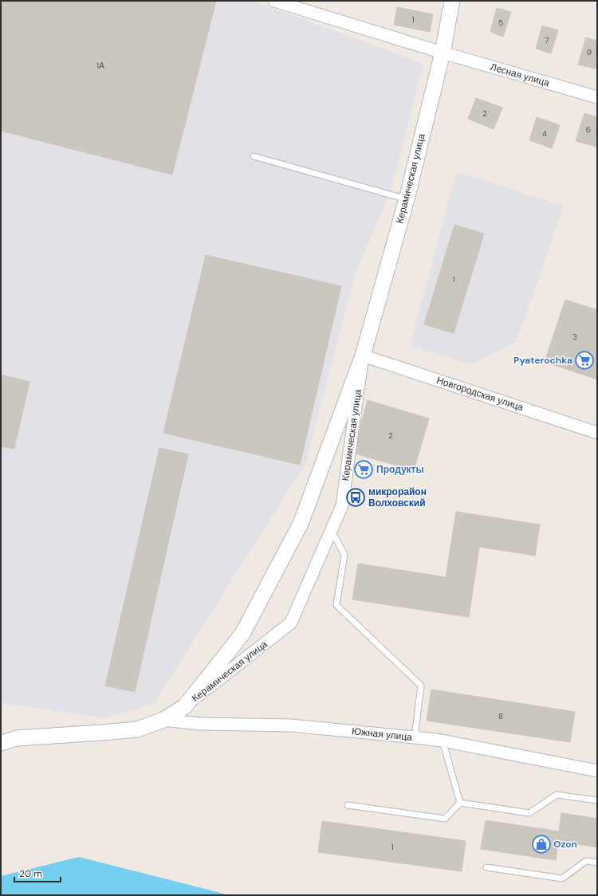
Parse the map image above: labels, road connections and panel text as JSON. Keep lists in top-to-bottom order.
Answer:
{
  "streets": {
    "street": [
      "Лесная улица",
      "Керамическая улица",
      "Новгородская улица",
      "Южная улица"
    ]
  },
  "crossings": [
    ["Лесная улица", "Керамическая улица"],
    ["Керамическая улица", "Новгородская улица"]
  ],
  "places": {
    "supermarket": ["Pyaterochka", "Продукты"],
    "bus stop": ["микрорайон Волховский"],
    "shop": ["Ozon"]
  },
  "house_numbers": [
    "1",
    "5",
    "7",
    "9",
    "1А",
    "2",
    "6",
    "4",
    "1",
    "3",
    "2",
    "8",
    "1"
  ],
  "scale_bar": "20 m"
}
